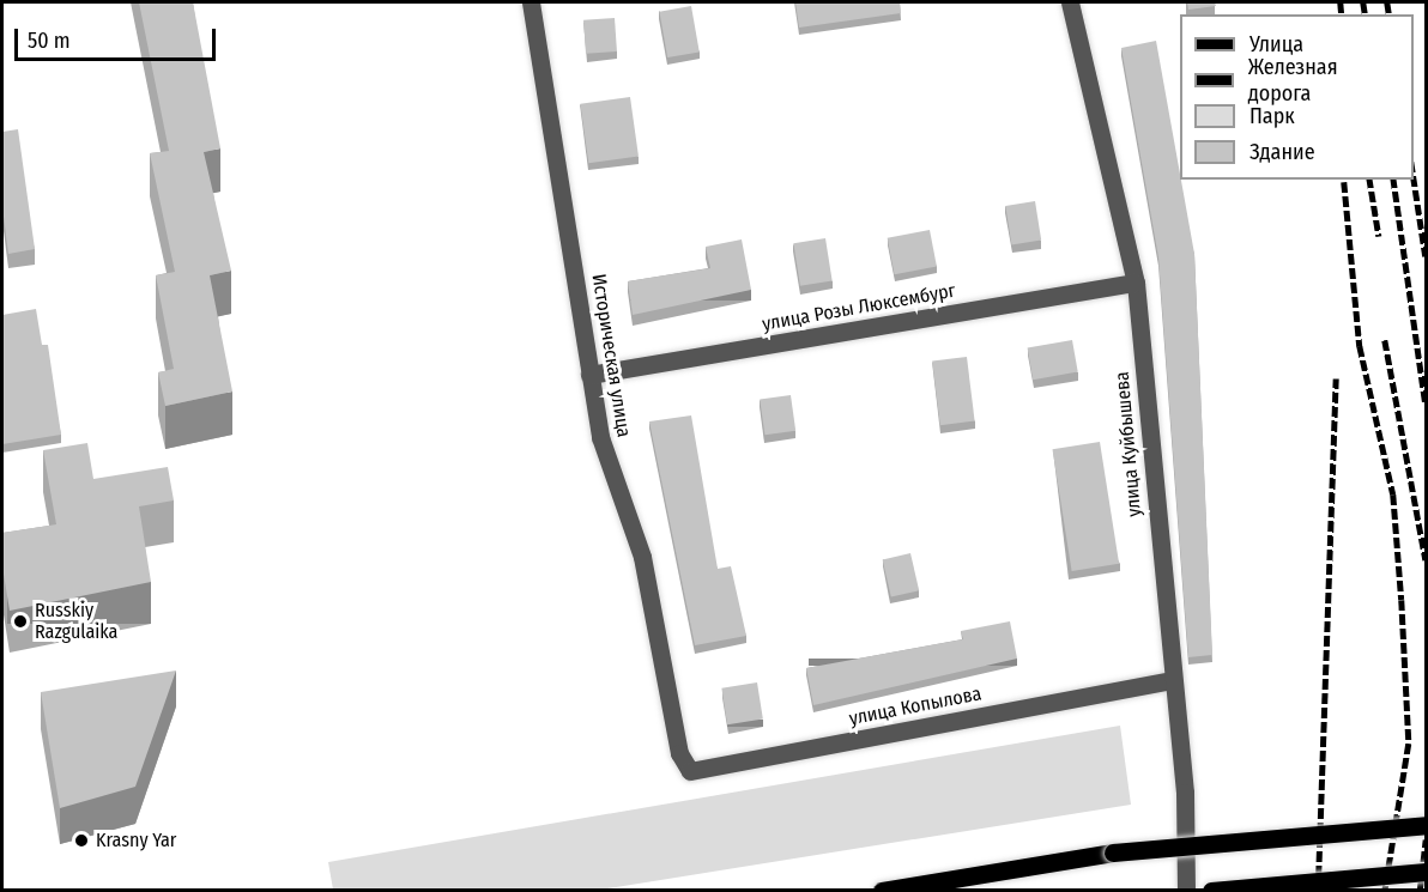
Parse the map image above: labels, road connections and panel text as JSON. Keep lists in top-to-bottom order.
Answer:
{
  "streets": {
    "street": [
      "улица Розы Люксембург",
      "Историческая улица",
      "улица Куйбышева",
      "улица Копылова"
    ]
  },
  "crossings": [
    ["улица Розы Люксембург", "Историческая улица"],
    ["улица Розы Люксембург", "улица Куйбышева"],
    ["Историческая улица", "улица Копылова"],
    ["улица Куйбышева", "улица Копылова"]
  ],
  "places": ["Russkiy Razgulaika", "Krasny Yar"],
  "legend": [
    "Улица",
    "Железная дорога",
    "Парк",
    "Здание"
  ],
  "scale_bar": "50 m"
}
